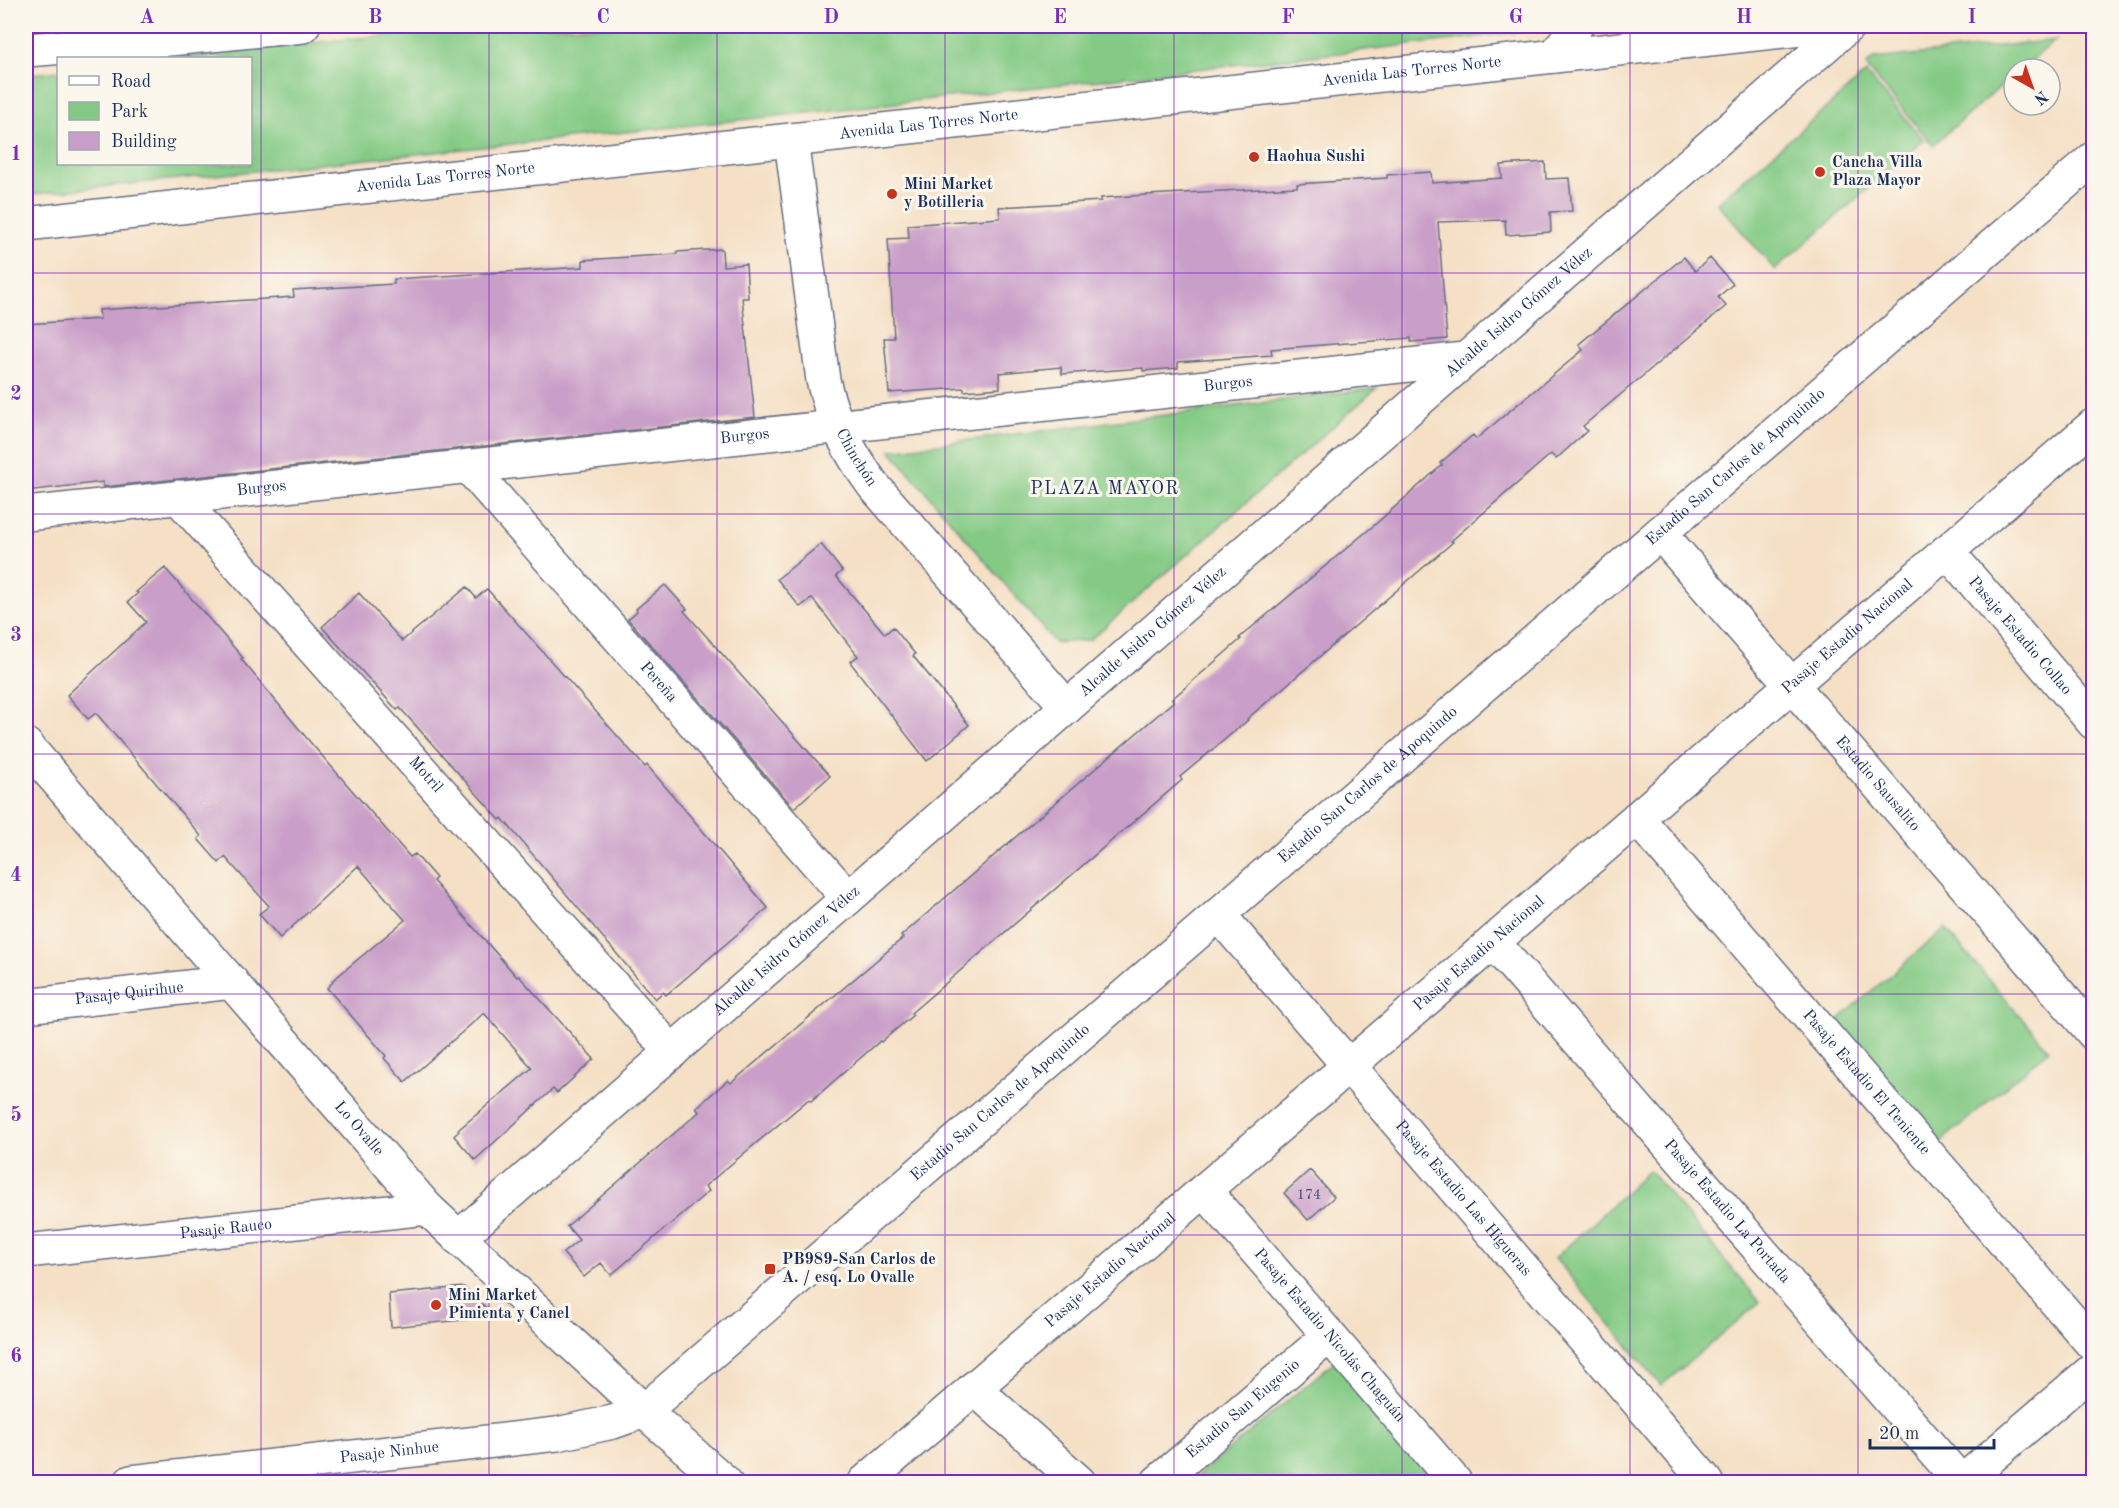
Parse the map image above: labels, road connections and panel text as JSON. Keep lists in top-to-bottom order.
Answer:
{
  "streets": {
    "street": [
      "Avenida Las Torres Norte",
      "Alcalde Isidro Gómez Vélez",
      "Burgos",
      "Chinchón",
      "Estadio San Carlos de Apoquindo",
      "Pasaje Estadio Nacional",
      "Pasaje Estadio Collao",
      "Pereña",
      "Motril",
      "Estadio Sausalito",
      "Pasaje Quirihue",
      "Pasaje Estadio El Teniente",
      "Lo Ovalle",
      "Pasaje Estadio Las Higueras",
      "Pasaje Estadio La Portada",
      "Pasaje Rauco",
      "Pasaje Estadio Nicolás Chaguán",
      "Estadio San Eugenio",
      "Pasaje Ninhue"
    ]
  },
  "crossings": [
    ["Avenida Las Torres Norte", "Chinchón"],
    ["Alcalde Isidro Gómez Vélez", "Burgos"],
    ["Alcalde Isidro Gómez Vélez", "Chinchón"],
    ["Alcalde Isidro Gómez Vélez", "Pereña"],
    ["Alcalde Isidro Gómez Vélez", "Motril"],
    ["Alcalde Isidro Gómez Vélez", "Lo Ovalle"],
    ["Burgos", "Chinchón"],
    ["Burgos", "Pereña"],
    ["Burgos", "Motril"],
    ["Estadio San Carlos de Apoquindo", "Estadio Sausalito"],
    ["Estadio San Carlos de Apoquindo", "Lo Ovalle"],
    ["Estadio San Carlos de Apoquindo", "Pasaje Estadio Las Higueras"],
    ["Estadio San Carlos de Apoquindo", "Pasaje Ninhue"],
    ["Pasaje Estadio Nacional", "Pasaje Estadio Collao"],
    ["Pasaje Estadio Nacional", "Estadio Sausalito"],
    ["Pasaje Estadio Nacional", "Pasaje Estadio El Teniente"],
    ["Pasaje Estadio Nacional", "Pasaje Estadio Las Higueras"],
    ["Pasaje Estadio Nacional", "Pasaje Estadio La Portada"],
    ["Pasaje Estadio Nacional", "Pasaje Estadio Nicolás Chaguán"],
    ["Pasaje Quirihue", "Lo Ovalle"],
    ["Lo Ovalle", "Pasaje Rauco"],
    ["Lo Ovalle", "Pasaje Ninhue"],
    ["Pasaje Estadio Nicolás Chaguán", "Estadio San Eugenio"]
  ],
  "districts": ["PLAZA MAYOR"],
  "places": {
    "other": [
      "Haohua Sushi",
      "Cancha Villa Plaza Mayor",
      "Mini Market y Botilleria",
      "Mini Market Pimienta y Canel"
    ],
    "transit": ["PB989-San Carlos de A. / esq. Lo Ovalle"]
  },
  "house_numbers": ["174"],
  "legend": ["Road", "Park", "Building"],
  "scale_bar": "20 m",
  "north": "bottom right",
  "grid": {
    "columns": [
      "A",
      "B",
      "C",
      "D",
      "E",
      "F",
      "G",
      "H",
      "I"
    ],
    "rows": [
      "1",
      "2",
      "3",
      "4",
      "5",
      "6"
    ]
  }
}
